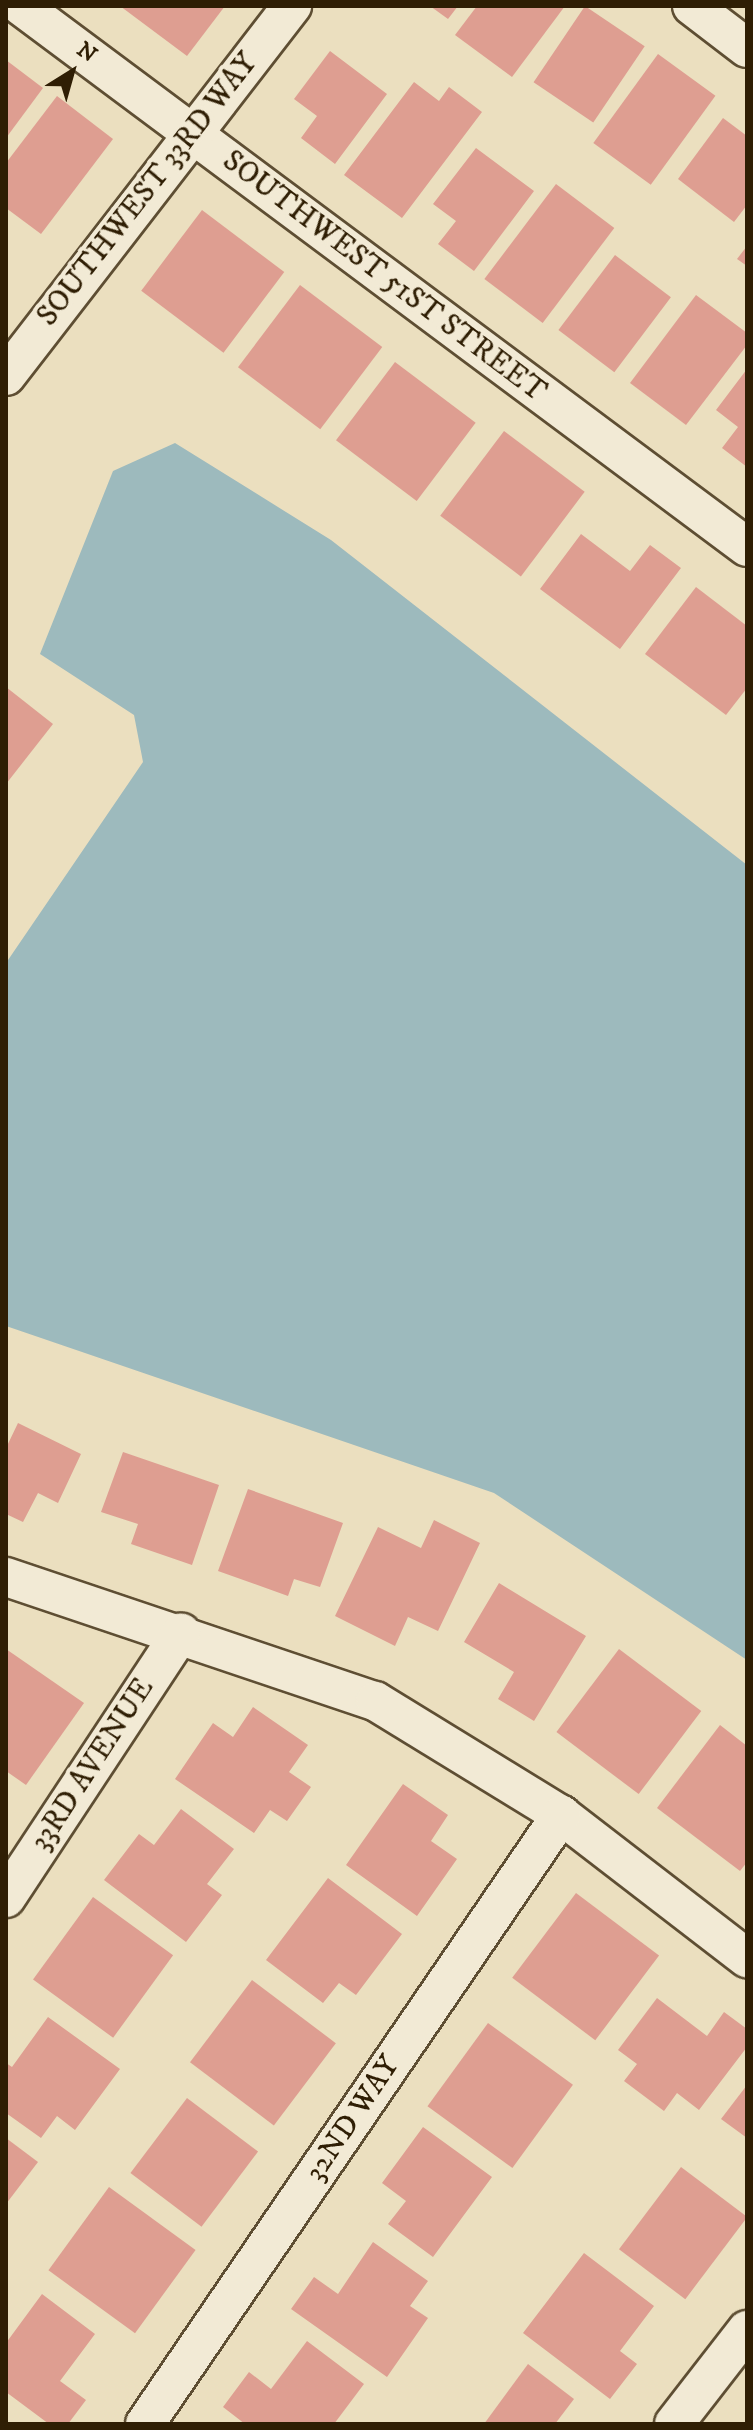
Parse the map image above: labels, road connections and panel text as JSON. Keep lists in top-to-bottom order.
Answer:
{
  "streets": {
    "street": [
      "SOUTHWEST 33RD WAY",
      "SOUTHWEST 51ST STREET",
      "33RD AVENUE",
      "32ND WAY"
    ]
  },
  "crossings": [
    ["SOUTHWEST 33RD WAY", "SOUTHWEST 51ST STREET"]
  ],
  "north": "top right"
}
